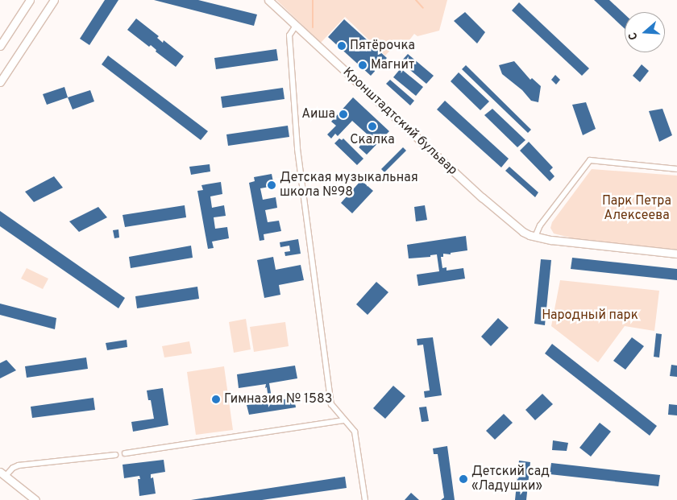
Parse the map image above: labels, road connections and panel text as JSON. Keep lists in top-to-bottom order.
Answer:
{
  "streets": {
    "main road": ["Кронштадтский бульвар"]
  },
  "parks": ["Парк Петра Алексеева", "Народный парк"],
  "places": [
    "Пятёрочка",
    "Магнит",
    "Аиша",
    "Скалка",
    "Детская музыкальная школа №98",
    "Гимназия № 1583",
    "Детский сад «Ладушки»"
  ],
  "north": "left"
}
